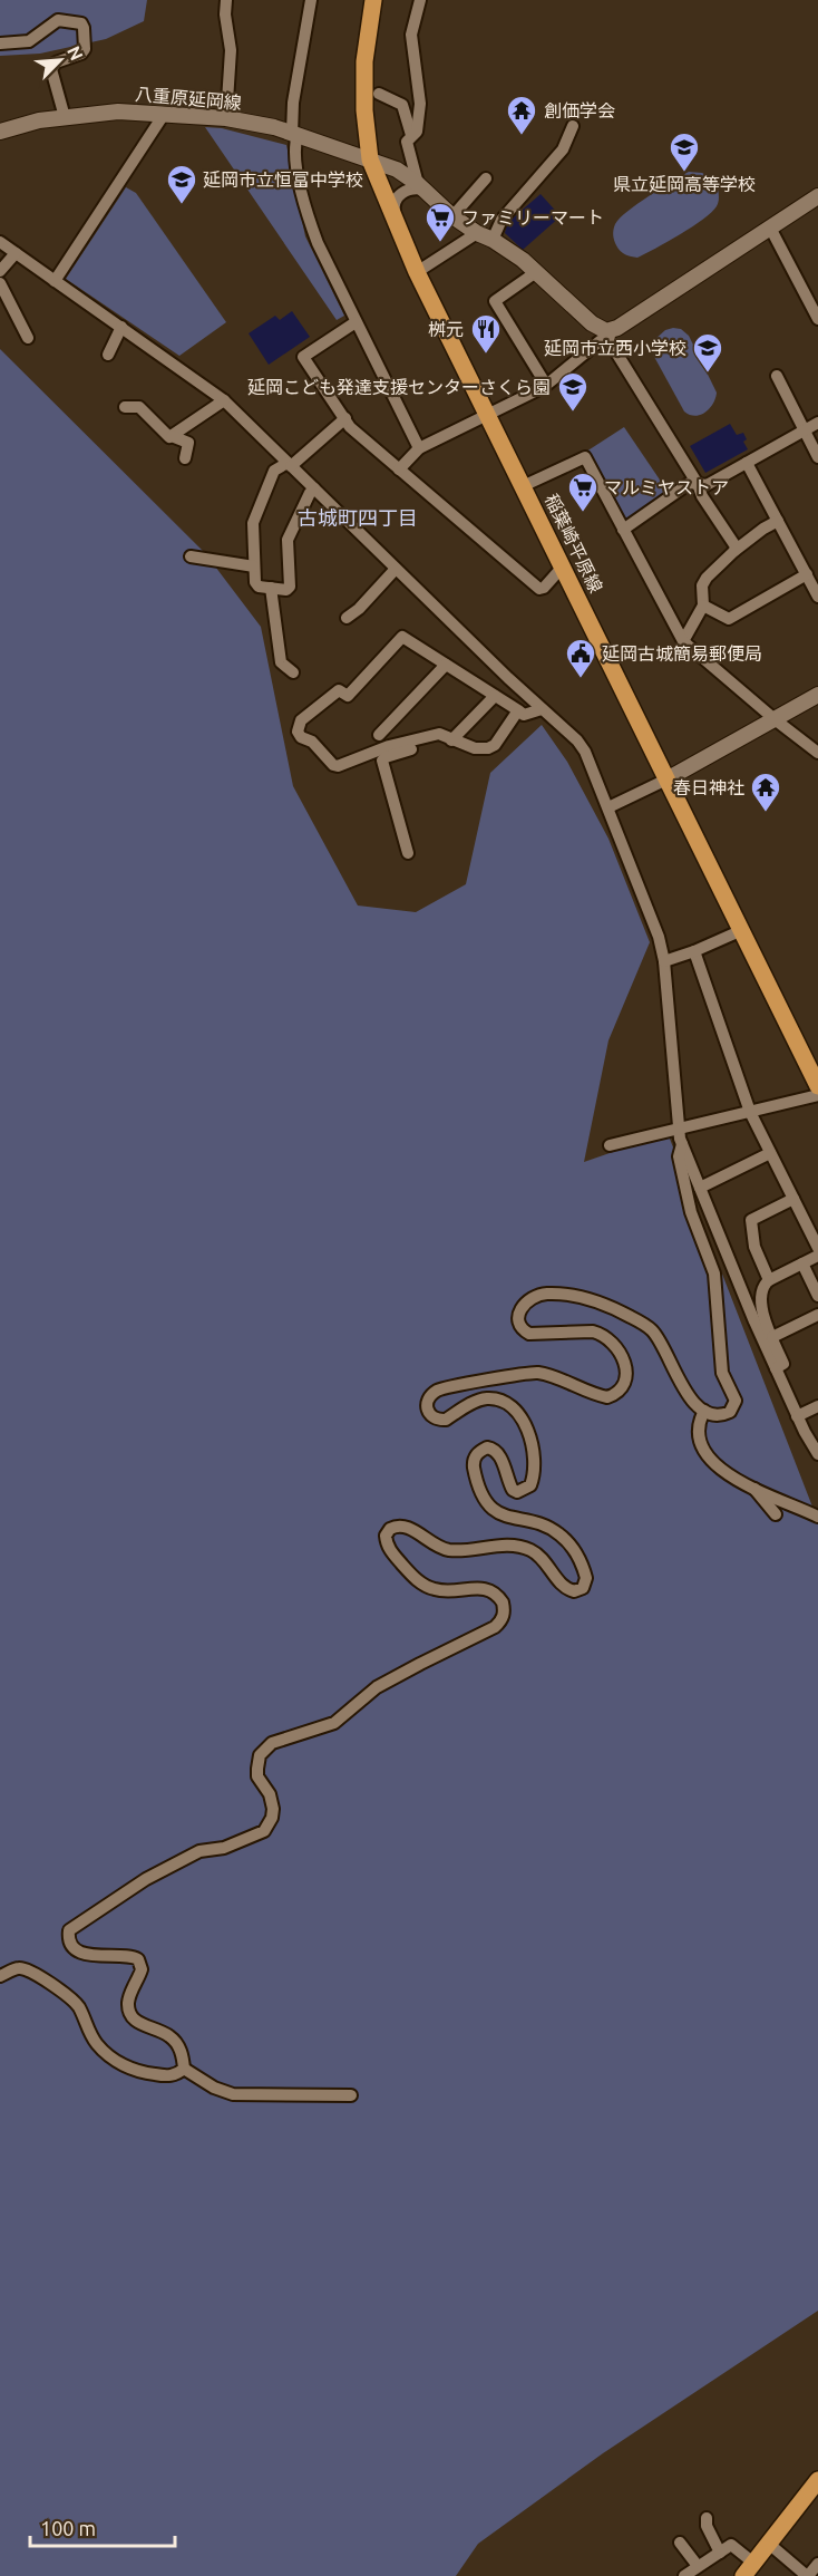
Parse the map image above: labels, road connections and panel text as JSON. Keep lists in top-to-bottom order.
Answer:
{
  "streets": {
    "main road": ["稲葉崎平原線"],
    "street": ["八重原延岡線"]
  },
  "crossings": [
    ["八重原延岡線", "稲葉崎平原線"]
  ],
  "districts": ["古城町四丁目"],
  "places": {
    "temple": ["創価学会", "春日神社"],
    "school or university": [
      "県立延岡高等学校",
      "延岡市立恒富中学校",
      "延岡市立西小学校",
      "延岡こども発達支援センターさくら園"
    ],
    "supermarket": ["ファミリーマート", "マルミヤストア"],
    "restaurant": ["桝元"],
    "public building": ["延岡古城簡易郵便局"]
  },
  "scale_bar": "100 m",
  "north": "top right"
}
